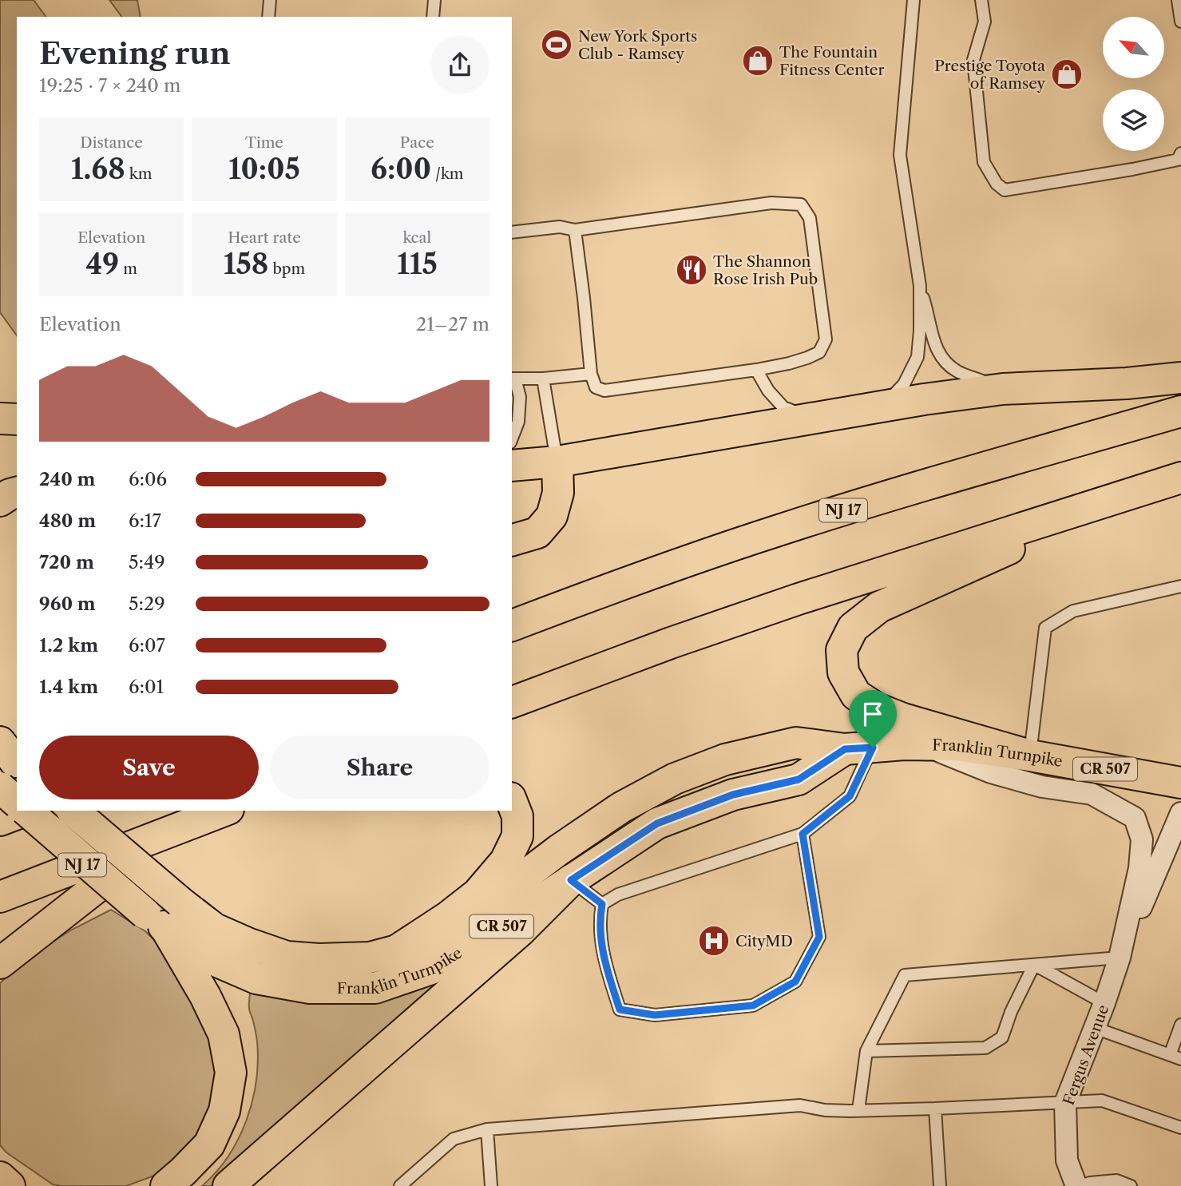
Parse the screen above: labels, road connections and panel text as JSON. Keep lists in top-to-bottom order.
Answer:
{
  "streets": {
    "main road": ["NJ 17", "Franklin Turnpike", "CR 507"],
    "street": ["Fergus Avenue"]
  },
  "crossings": [
    ["Franklin Turnpike", "Fergus Avenue"]
  ],
  "places": {
    "sports": ["New York Sports Club - Ramsey"],
    "shop": ["The Fountain Fitness Center", "Prestige Toyota of Ramsey"],
    "restaurant": ["The Shannon Rose Irish Pub"],
    "hospital": ["CityMD"]
  },
  "north": "top left",
  "page": {
    "heading": ["Evening run", "19:25 · 7 × 240 m"],
    "stats": [
      ["Distance", "1.68 km"],
      ["Time", "10:05"],
      ["Pace", "6:00 /km"],
      ["Elevation", "49 m"],
      ["Heart rate", "158 bpm"],
      ["kcal", "115"]
    ],
    "chart": ["Elevation", "21–27 m"],
    "list": [
      {
        "name": "240 m",
        "note": "6:06"
      },
      {
        "name": "480 m",
        "note": "6:17"
      },
      {
        "name": "720 m",
        "note": "5:49"
      },
      {
        "name": "960 m",
        "note": "5:29"
      },
      {
        "name": "1.2 km",
        "note": "6:07"
      },
      {
        "name": "1.4 km",
        "note": "6:01"
      }
    ],
    "buttons": ["Save", "Share"]
  }
}
